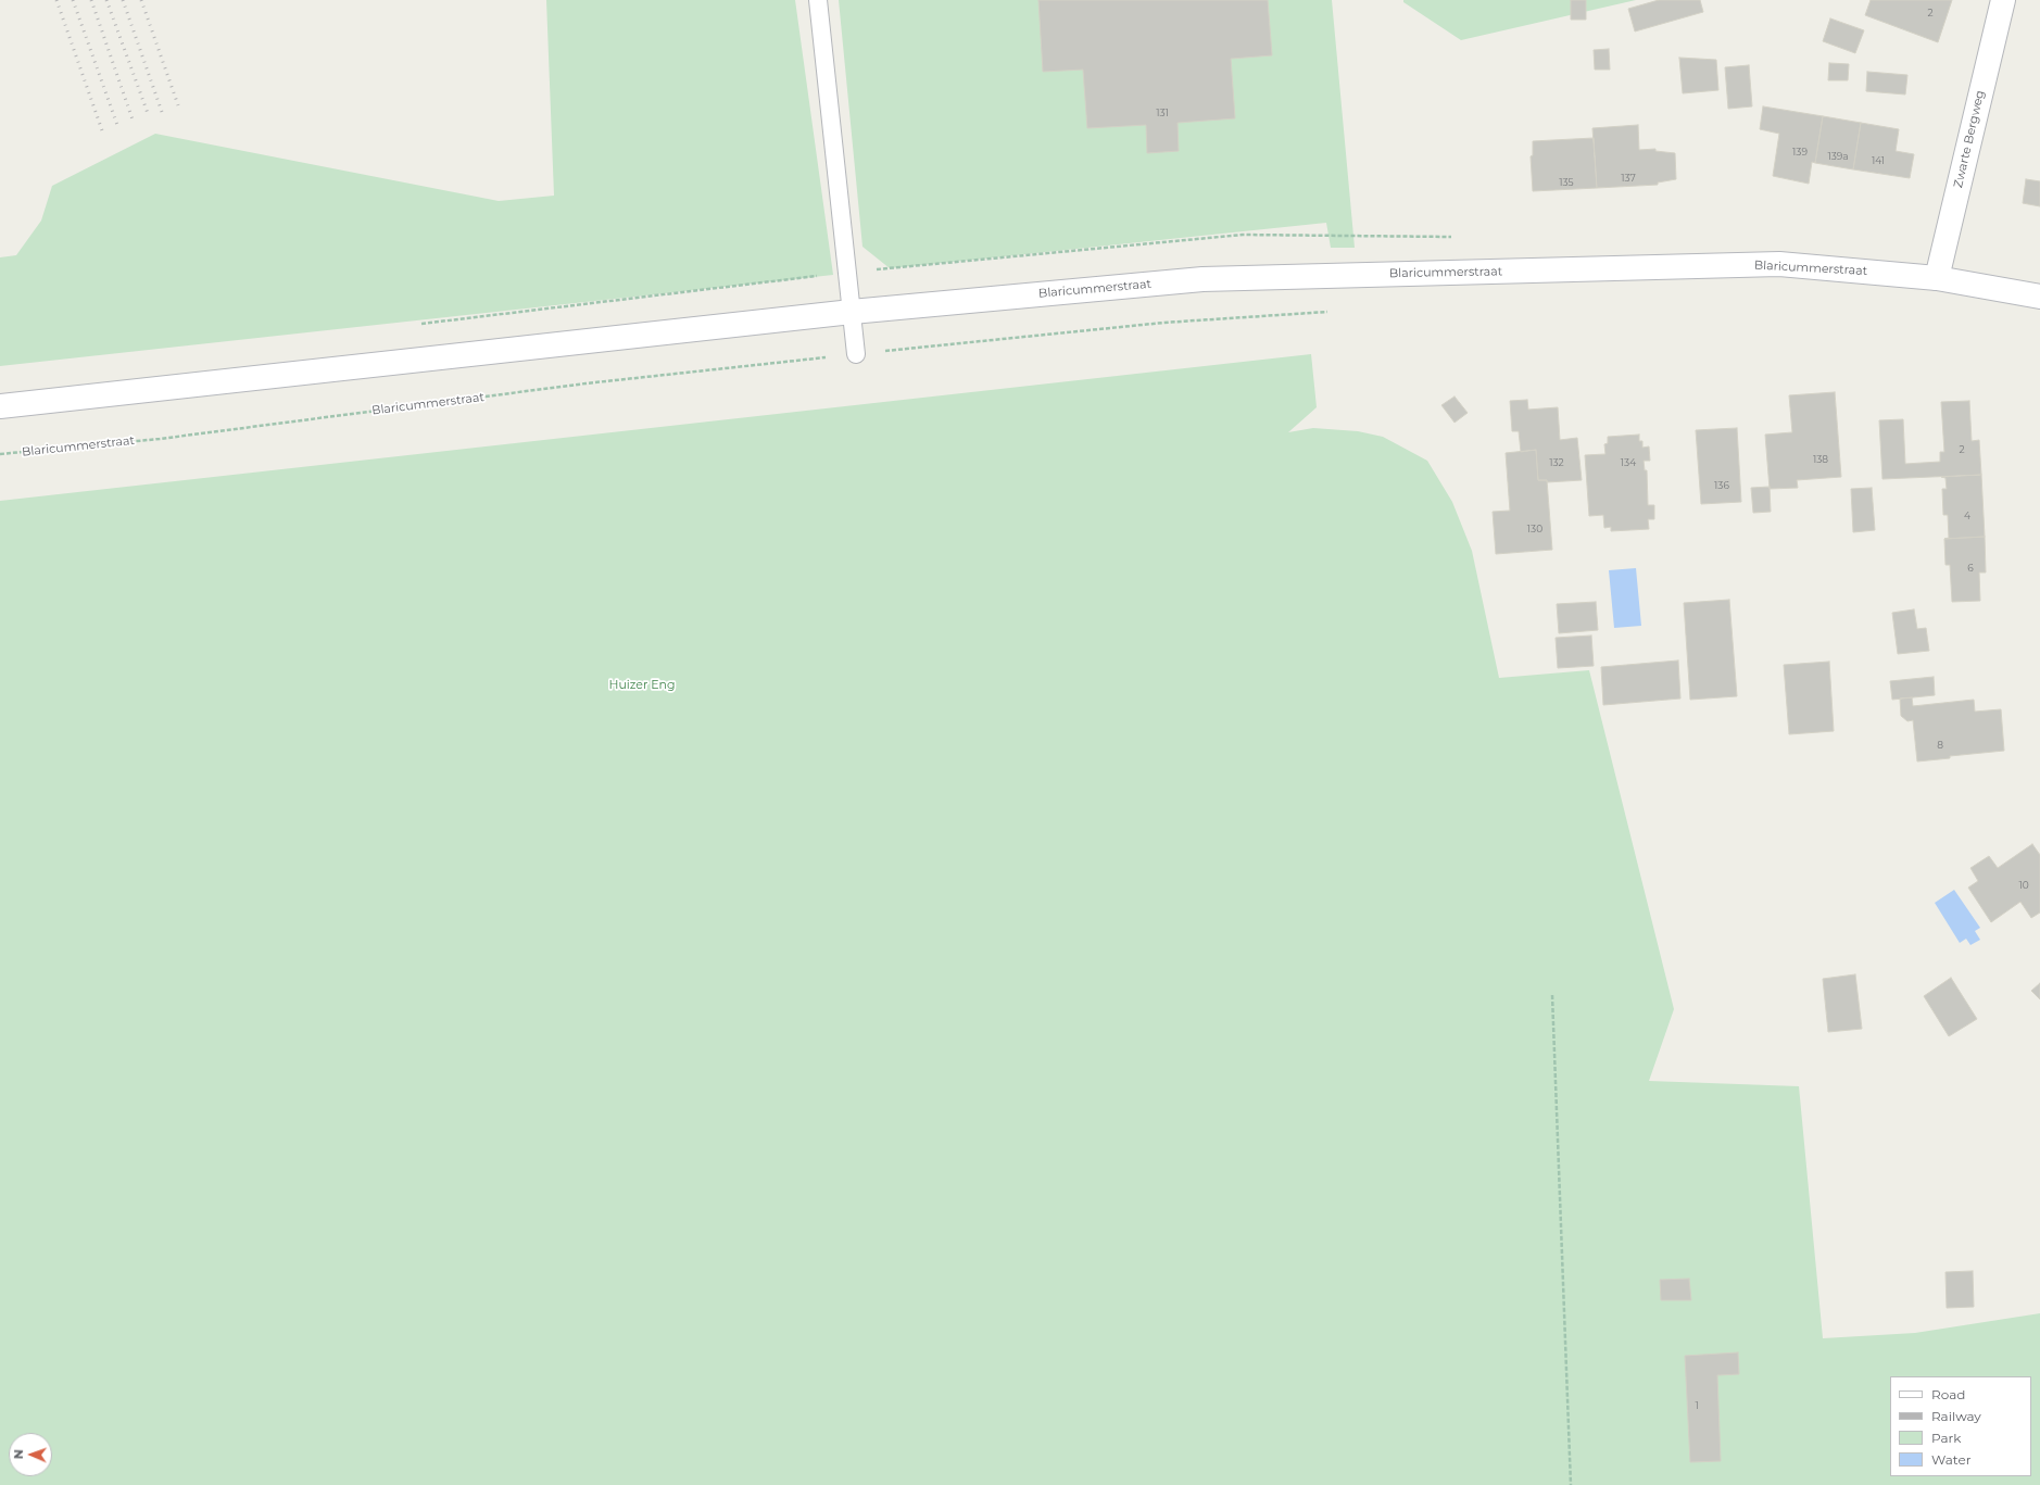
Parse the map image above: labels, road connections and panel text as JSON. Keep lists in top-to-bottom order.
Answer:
{
  "streets": {
    "main road": ["Zwarte Bergweg", "Blaricummerstraat"]
  },
  "crossings": [
    ["Zwarte Bergweg", "Blaricummerstraat"]
  ],
  "parks": ["Huizer Eng"],
  "house_numbers": [
    "2",
    "131",
    "139",
    "139a",
    "141",
    "137",
    "135",
    "2",
    "138",
    "132",
    "134",
    "136",
    "4",
    "130",
    "6",
    "8",
    "10",
    "1"
  ],
  "legend": [
    "Road",
    "Railway",
    "Park",
    "Water"
  ],
  "north": "left"
}
